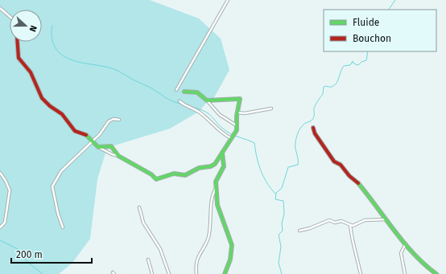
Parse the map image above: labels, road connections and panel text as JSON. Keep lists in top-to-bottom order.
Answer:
{
  "legend": ["Fluide", "Bouchon"],
  "scale_bar": "200 m",
  "north": "right"
}
